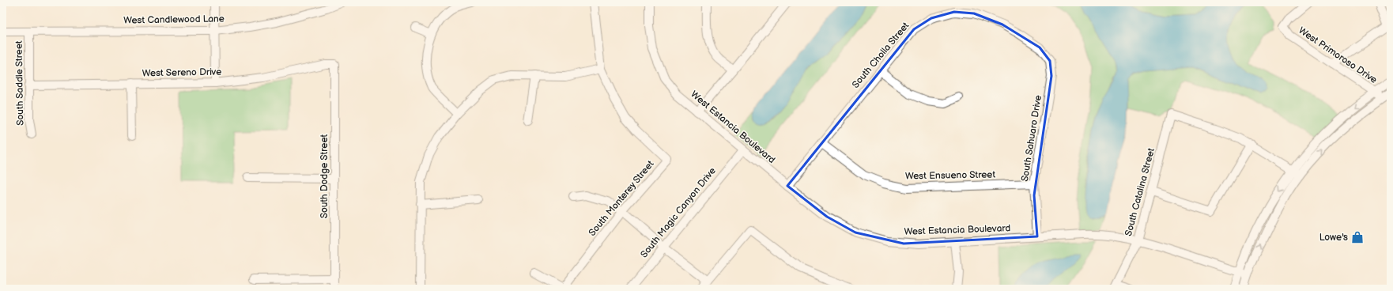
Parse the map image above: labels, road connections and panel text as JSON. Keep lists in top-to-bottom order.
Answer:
{
  "streets": {
    "street": [
      "West Candlewood Lane",
      "South Cholla Street",
      "West Primoroso Drive",
      "West Sereno Drive",
      "South Saddle Street",
      "West Estancia Boulevard",
      "South Sahuaro Drive",
      "West Ensueno Street",
      "South Dodge Street",
      "South Catalina Street",
      "South Monterey Street",
      "South Magic Canyon Drive"
    ]
  },
  "crossings": [
    ["West Candlewood Lane", "South Saddle Street"],
    ["South Cholla Street", "West Estancia Boulevard"],
    ["South Cholla Street", "South Sahuaro Drive"],
    ["South Cholla Street", "West Ensueno Street"],
    ["West Sereno Drive", "South Saddle Street"],
    ["West Sereno Drive", "South Dodge Street"],
    ["West Estancia Boulevard", "South Sahuaro Drive"],
    ["West Estancia Boulevard", "South Catalina Street"],
    ["West Estancia Boulevard", "South Magic Canyon Drive"],
    ["South Sahuaro Drive", "West Ensueno Street"]
  ],
  "places": {
    "shop": ["Lowe's"]
  }
}
